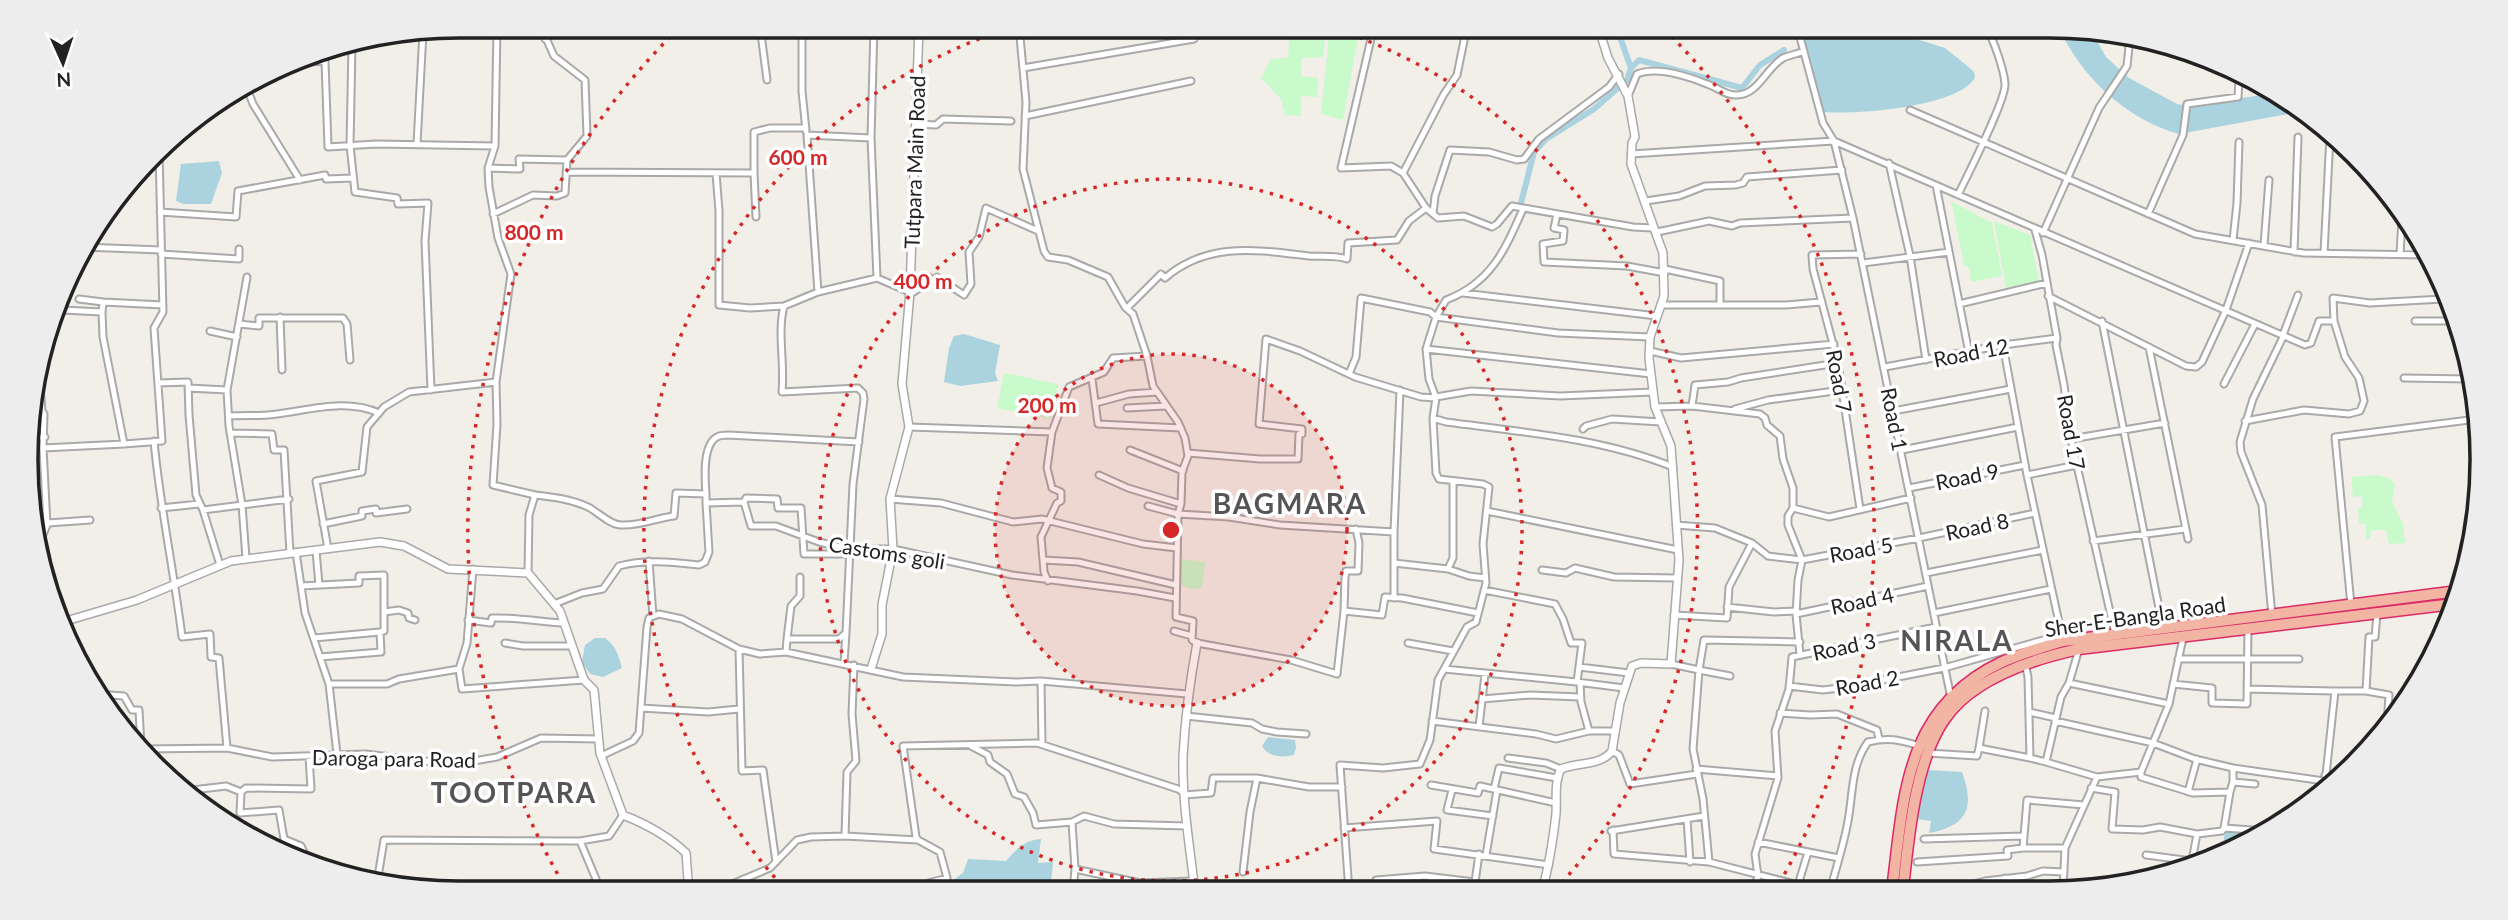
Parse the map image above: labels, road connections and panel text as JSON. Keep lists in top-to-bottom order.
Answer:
{
  "streets": {
    "highway": ["Sher-E-Bangla Road"],
    "street": [
      "Tutpara Main Road",
      "Road 12",
      "Road 7",
      "Road 1",
      "Road 17",
      "Road 9",
      "Road 8",
      "Road 5",
      "Castoms goli",
      "Road 4",
      "Road 3",
      "Road 2",
      "Daroga para Road"
    ]
  },
  "crossings": [
    ["Tutpara Main Road", "Castoms goli"],
    ["Road 12", "Road 1"],
    ["Road 12", "Road 17"],
    ["Road 7", "Road 1"],
    ["Road 1", "Road 9"],
    ["Road 1", "Road 8"],
    ["Road 1", "Road 5"],
    ["Road 1", "Road 4"],
    ["Road 1", "Sher-E-Bangla Road"],
    ["Road 1", "Road 3"],
    ["Road 1", "Road 2"],
    ["Road 17", "Sher-E-Bangla Road"],
    ["Road 8", "Road 5"],
    ["Sher-E-Bangla Road", "Road 2"],
    ["Road 3", "Road 2"]
  ],
  "districts": ["BAGMARA", "NIRALA", "TOOTPARA"],
  "north": "bottom",
  "rings": [
    "600 m",
    "800 m",
    "400 m",
    "200 m"
  ]
}
